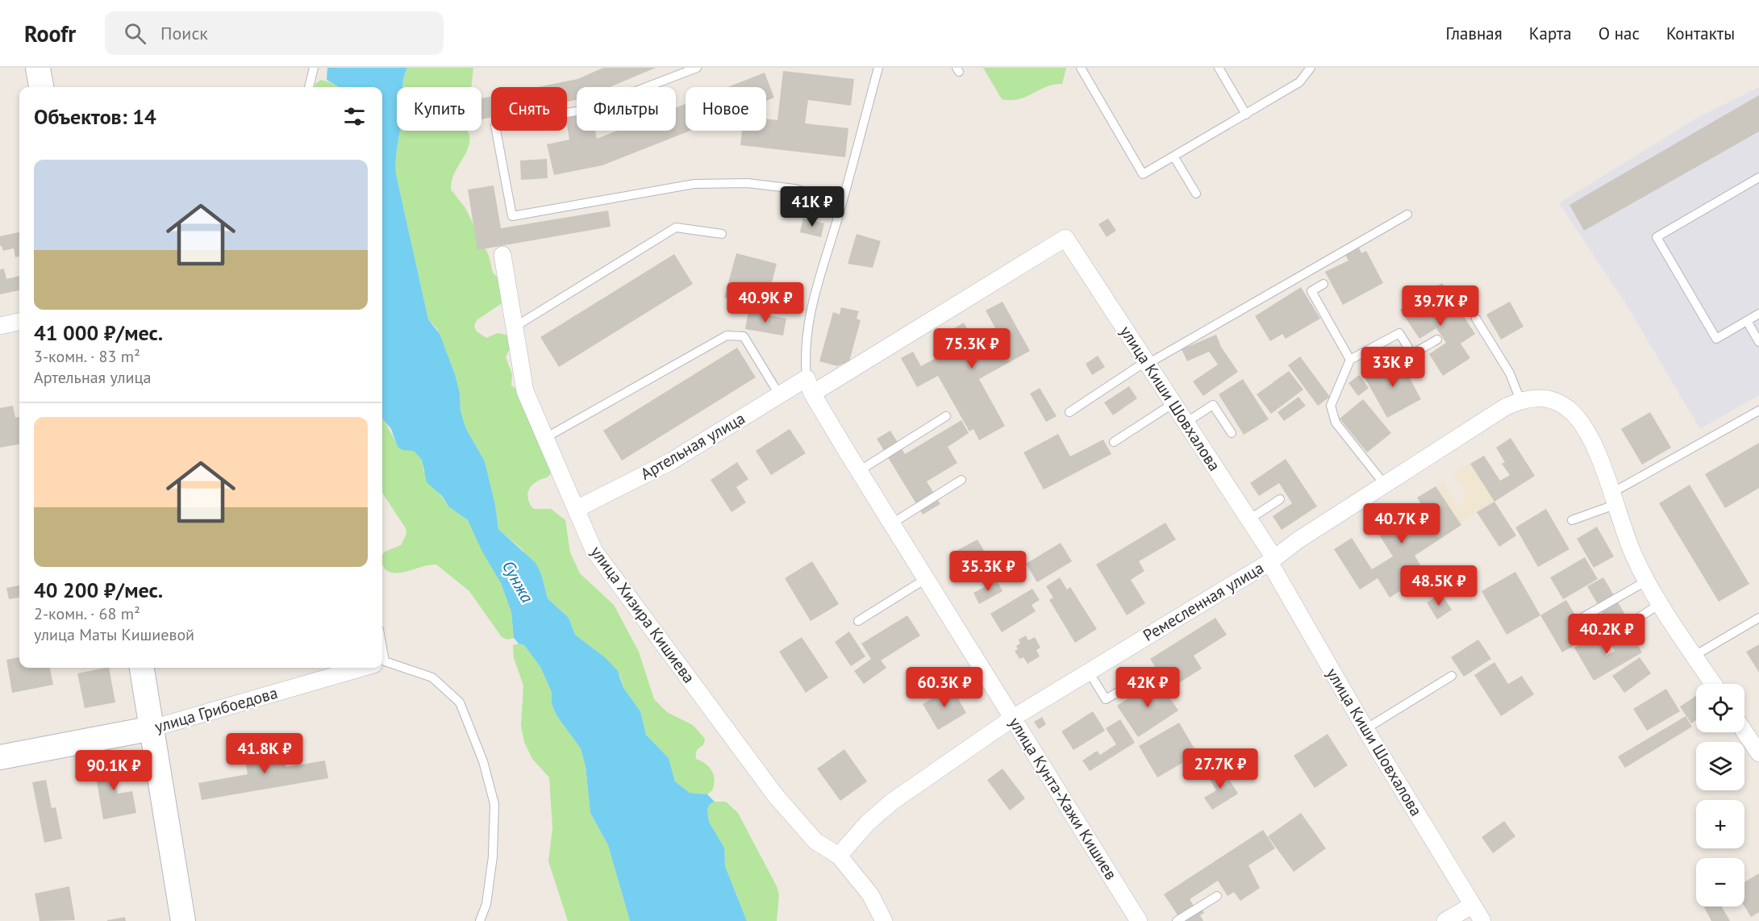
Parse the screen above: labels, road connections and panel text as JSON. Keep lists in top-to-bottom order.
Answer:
{
  "streets": {
    "street": [
      "улица Киши Шовхалова",
      "Артельная улица",
      "Ремесленная улица",
      "улица Хизира Кишиева",
      "улица Грибоедова",
      "улица Кунта-Хажи Кишиев"
    ]
  },
  "crossings": [
    ["улица Киши Шовхалова", "Артельная улица"],
    ["улица Киши Шовхалова", "Ремесленная улица"],
    ["Артельная улица", "улица Хизира Кишиева"],
    ["Артельная улица", "улица Кунта-Хажи Кишиев"],
    ["Ремесленная улица", "улица Хизира Кишиева"],
    ["Ремесленная улица", "улица Кунта-Хажи Кишиев"]
  ],
  "water": ["Сунжа"],
  "page": {
    "header": "Roofr",
    "search": "Поиск",
    "nav": [
      "Главная",
      "Карта",
      "О нас",
      "Контакты"
    ],
    "chip": [
      "Купить",
      "Снять",
      "Фильтры",
      "Новое"
    ],
    "heading": "Объектов: 14",
    "list": [
      {
        "name": "41 000 ₽/мес.",
        "note": "3-комн. · 83 m² · Артельная улица"
      },
      {
        "name": "40 200 ₽/мес.",
        "note": "2-комн. · 68 m² · улица Маты Кишиевой"
      }
    ],
    "price": [
      "41K ₽",
      "40.9K ₽",
      "39.7K ₽",
      "75.3K ₽",
      "33K ₽",
      "40.7K ₽",
      "35.3K ₽",
      "48.5K ₽",
      "40.2K ₽",
      "60.3K ₽",
      "42K ₽",
      "41.8K ₽",
      "27.7K ₽",
      "90.1K ₽"
    ],
    "map_buttons": ["+", "−"]
  }
}
